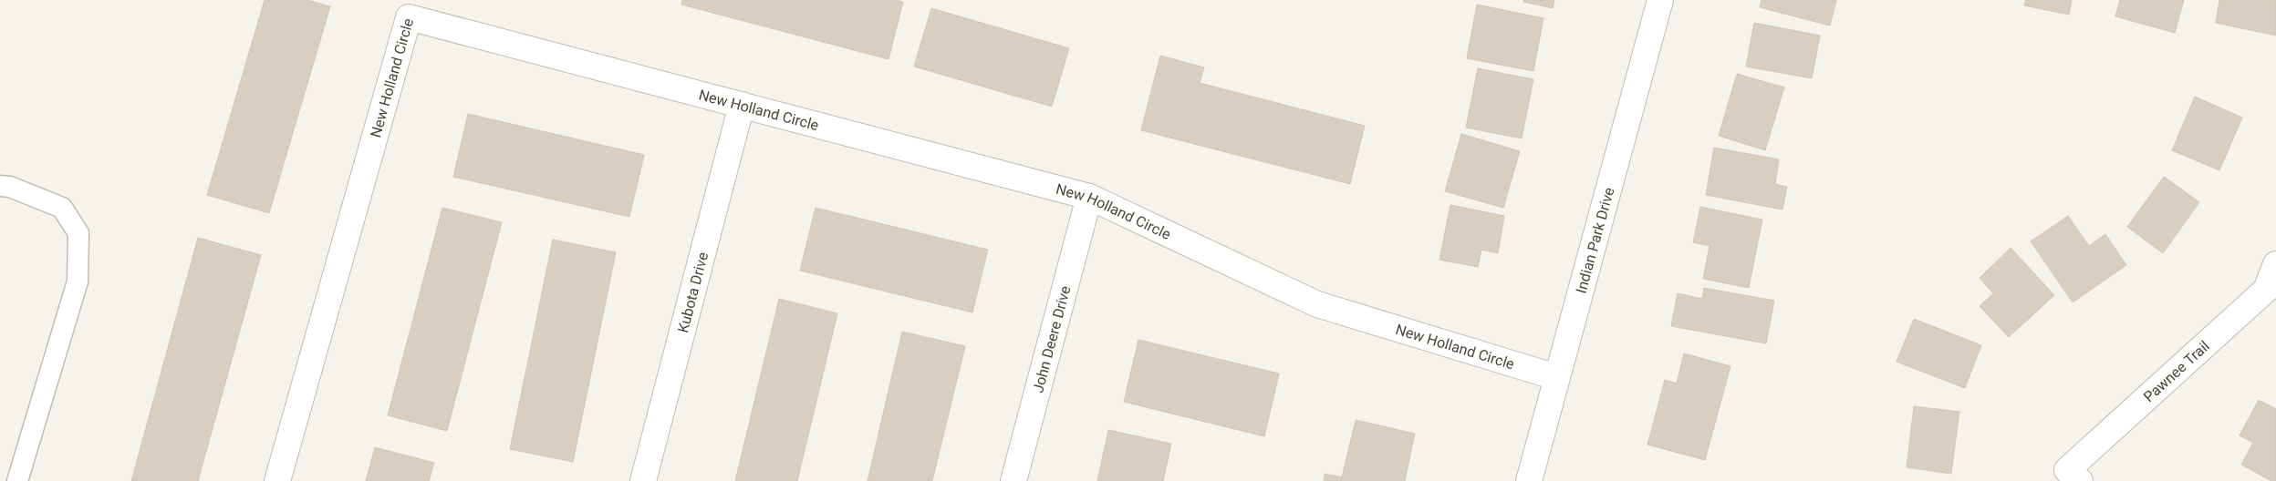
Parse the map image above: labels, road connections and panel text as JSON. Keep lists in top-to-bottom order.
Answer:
{
  "streets": {
    "street": [
      "New Holland Circle",
      "Indian Park Drive",
      "Kubota Drive",
      "John Deere Drive",
      "Pawnee Trail"
    ]
  },
  "crossings": [
    ["New Holland Circle", "Indian Park Drive"],
    ["New Holland Circle", "Kubota Drive"],
    ["New Holland Circle", "John Deere Drive"]
  ]
}
